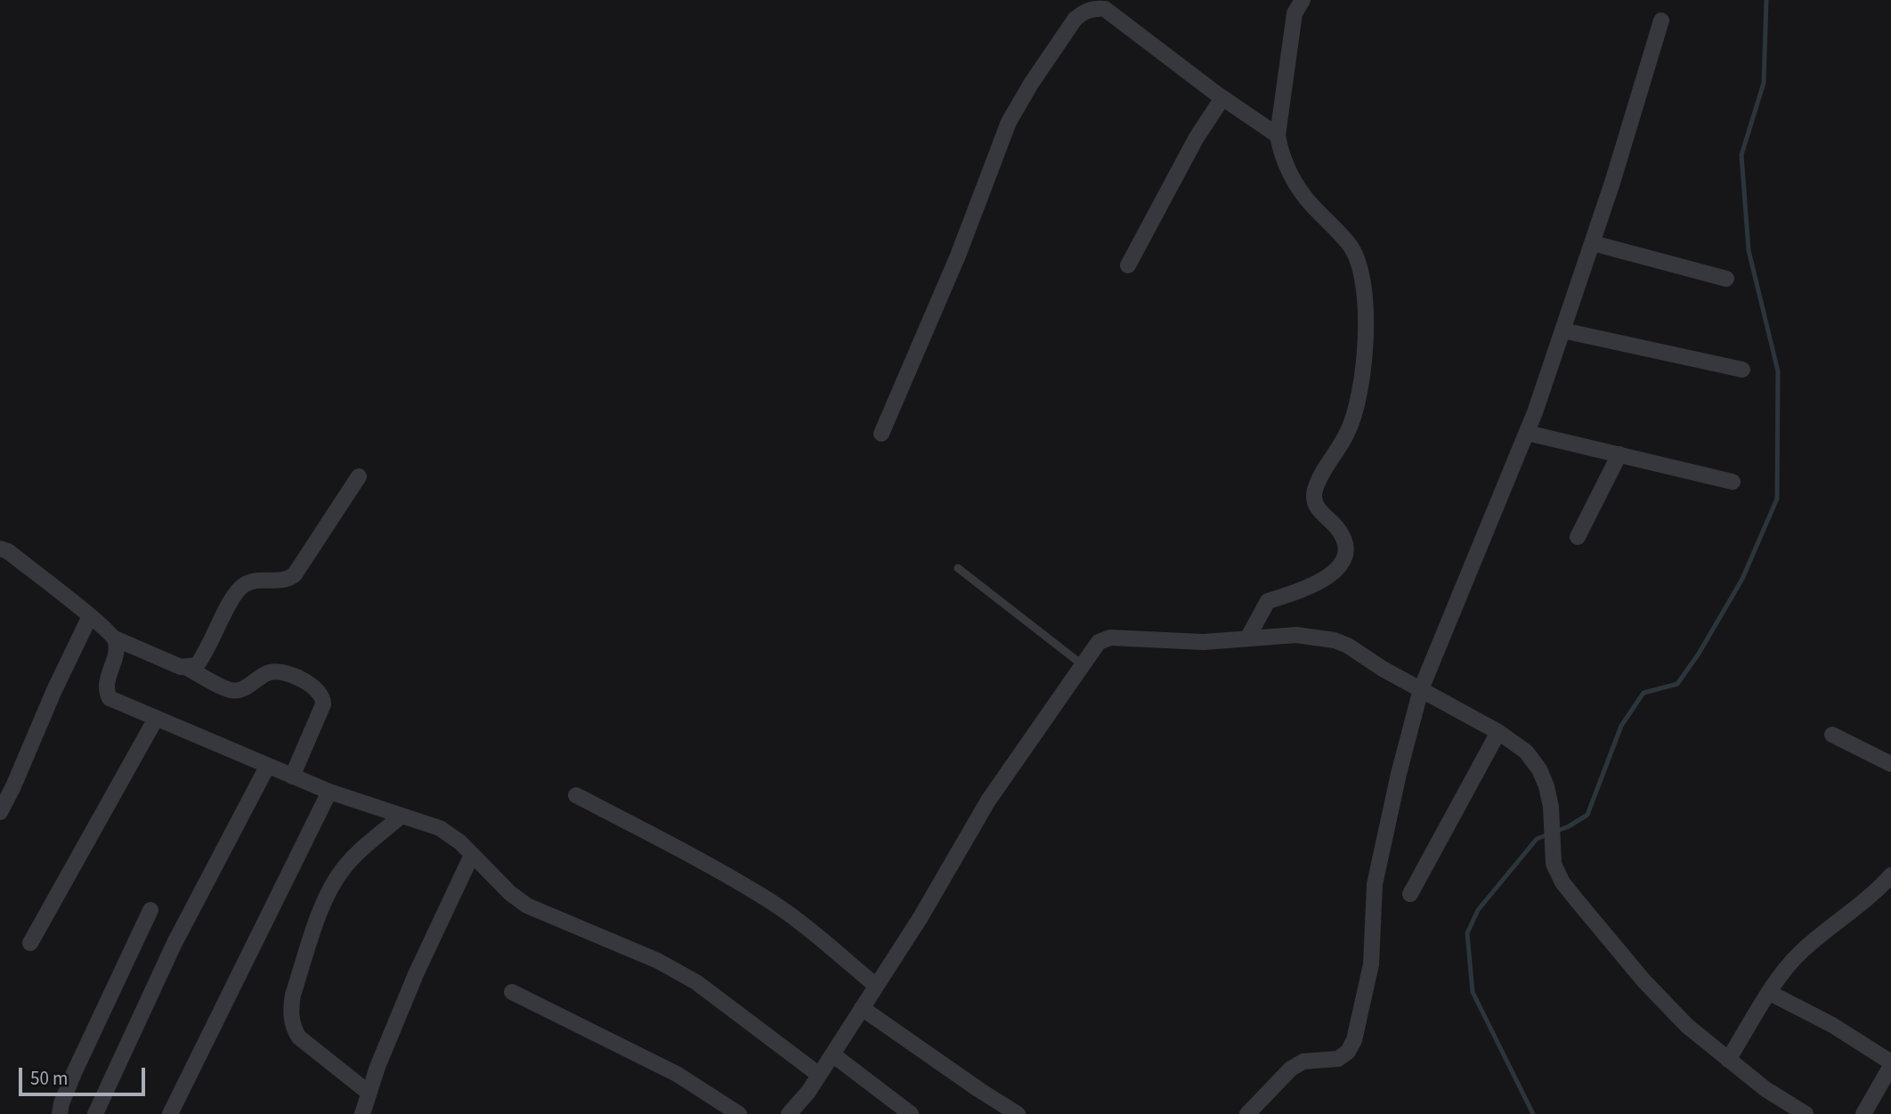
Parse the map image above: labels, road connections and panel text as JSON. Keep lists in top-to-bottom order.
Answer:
{
  "scale_bar": "50 m"
}
